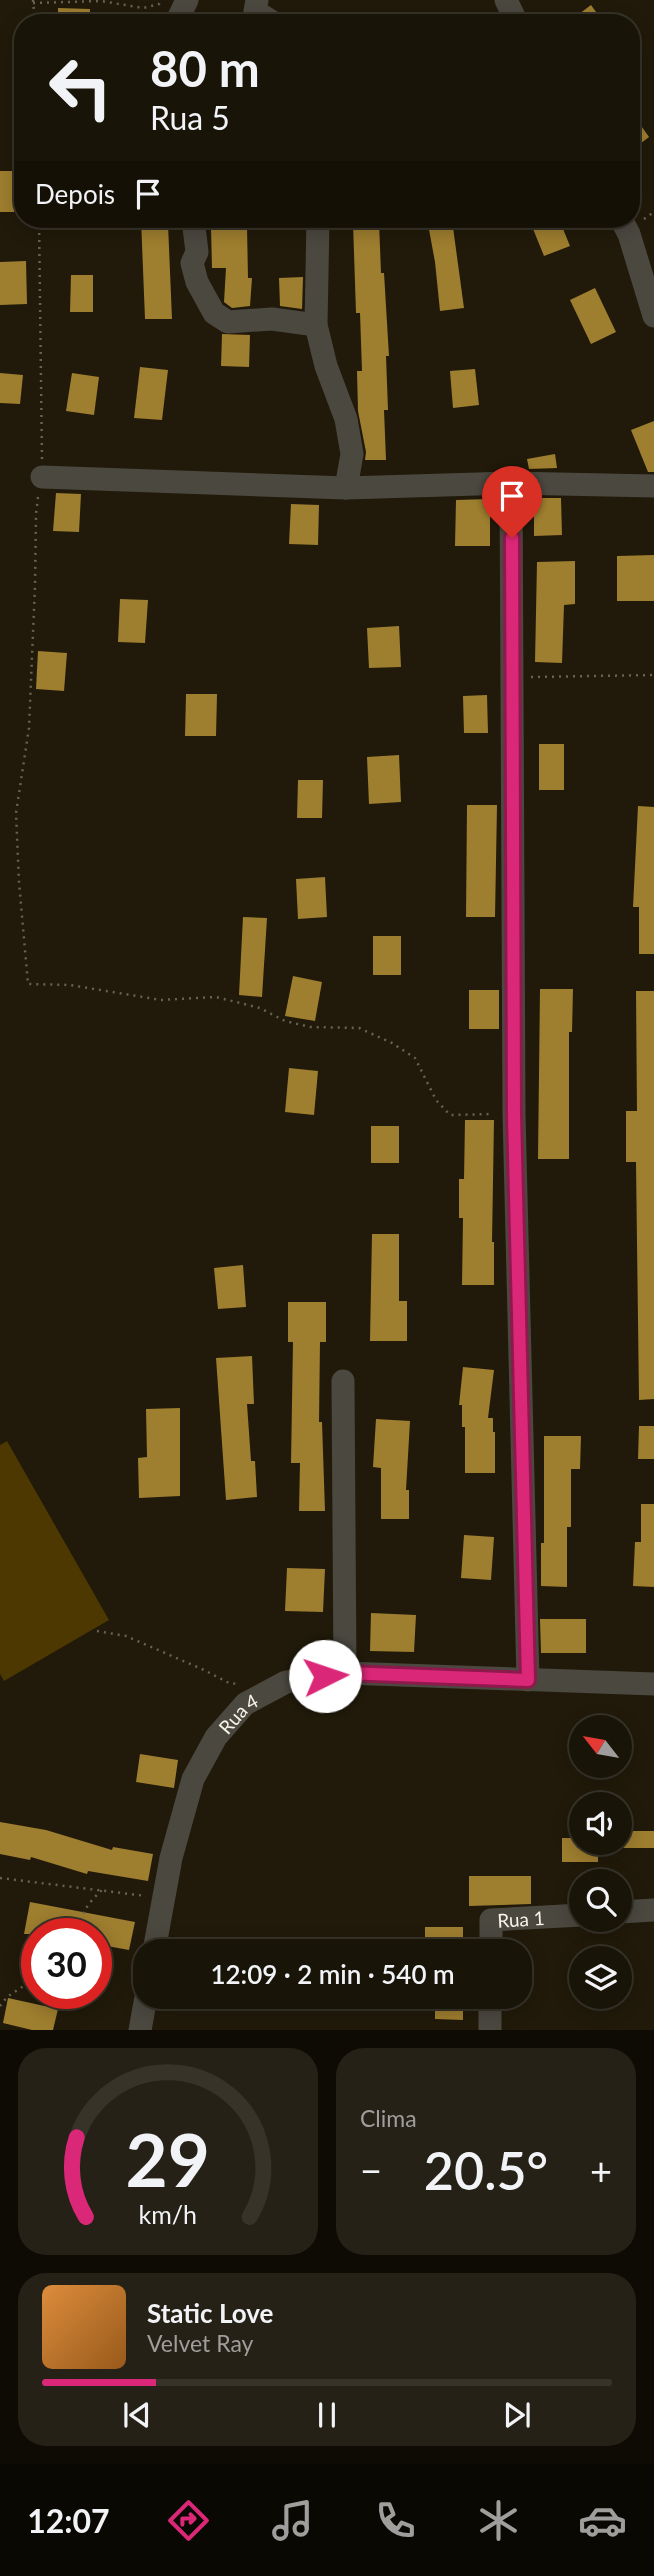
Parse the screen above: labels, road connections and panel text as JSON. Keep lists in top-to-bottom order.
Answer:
{
  "streets": {
    "street": ["Rua 4", "Rua 1"]
  },
  "north": "top left",
  "page": {
    "turn": ["80 m", "Rua 5"],
    "then": "Depois",
    "limit": "30",
    "trip": "12:09 · 2 min · 540 m",
    "tile": "Clima",
    "heat": ["−", "20.5°", "+"],
    "song": ["Static Love", "Velvet Ray"],
    "tabs": "12:07",
    "gauge": ["29", "km/h"]
  }
}
